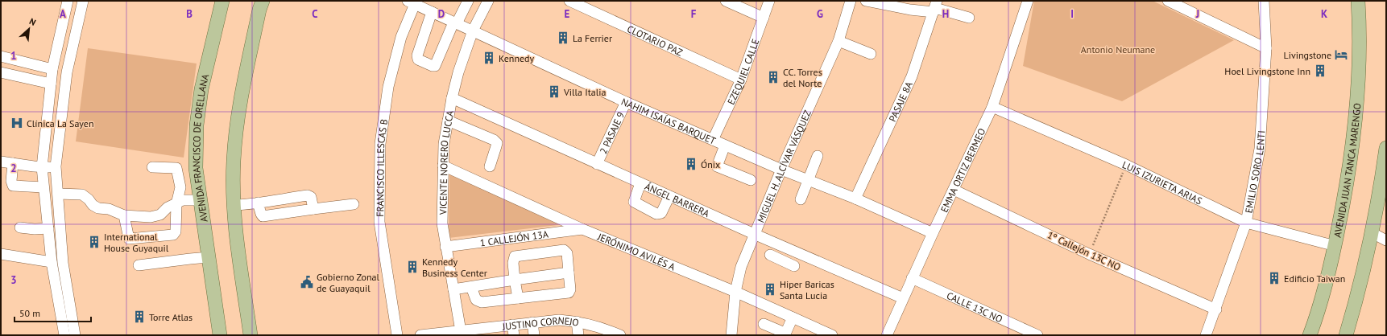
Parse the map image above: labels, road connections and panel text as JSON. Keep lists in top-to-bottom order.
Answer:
{
  "streets": {
    "main road": ["AVENIDA FRANCISCO DE ORELLANA", "AVENIDA JUAN TANCA MARENGO"],
    "street": [
      "CLOTARIO PAZ",
      "EZEQUIEL CALLE",
      "PASAJE 8A",
      "NAHIM ISAÍAS BARQUET",
      "2 PASAJE 9",
      "VICENTE NORERO LUCCA",
      "MIGUEL H. ALCÍVAR VÁSQUEZ",
      "FRANCISCO ILLESCAS B",
      "EMMA ORTIZ BERMEO",
      "EMILIO SORO LENTI",
      "LUIS IZURIETA ARIAS",
      "ÁNGEL BARRERA",
      "1 CALLEJÓN 13A",
      "1º Callejón 13C NO",
      "JERÓNIMO AVILÉS A",
      "CALLE 13C NO",
      "JUSTINO CORNEJO"
    ]
  },
  "crossings": [
    ["CLOTARIO PAZ", "EZEQUIEL CALLE"],
    ["EZEQUIEL CALLE", "NAHIM ISAÍAS BARQUET"],
    ["PASAJE 8A", "NAHIM ISAÍAS BARQUET"],
    ["NAHIM ISAÍAS BARQUET", "2 PASAJE 9"],
    ["NAHIM ISAÍAS BARQUET", "VICENTE NORERO LUCCA"],
    ["NAHIM ISAÍAS BARQUET", "MIGUEL H. ALCÍVAR VÁSQUEZ"],
    ["NAHIM ISAÍAS BARQUET", "FRANCISCO ILLESCAS B"],
    ["NAHIM ISAÍAS BARQUET", "EMMA ORTIZ BERMEO"],
    ["2 PASAJE 9", "ÁNGEL BARRERA"],
    ["VICENTE NORERO LUCCA", "ÁNGEL BARRERA"],
    ["VICENTE NORERO LUCCA", "1 CALLEJÓN 13A"],
    ["VICENTE NORERO LUCCA", "JERÓNIMO AVILÉS A"],
    ["VICENTE NORERO LUCCA", "JUSTINO CORNEJO"],
    ["MIGUEL H. ALCÍVAR VÁSQUEZ", "ÁNGEL BARRERA"],
    ["MIGUEL H. ALCÍVAR VÁSQUEZ", "JERÓNIMO AVILÉS A"],
    ["AVENIDA JUAN TANCA MARENGO", "LUIS IZURIETA ARIAS"],
    ["EMMA ORTIZ BERMEO", "LUIS IZURIETA ARIAS"],
    ["EMMA ORTIZ BERMEO", "ÁNGEL BARRERA"],
    ["EMMA ORTIZ BERMEO", "1º Callejón 13C NO"],
    ["EMMA ORTIZ BERMEO", "CALLE 13C NO"],
    ["EMILIO SORO LENTI", "LUIS IZURIETA ARIAS"],
    ["EMILIO SORO LENTI", "1º Callejón 13C NO"],
    ["1 CALLEJÓN 13A", "JERÓNIMO AVILÉS A"]
  ],
  "parks": ["Antonio Neumane"],
  "places": {
    "building": [
      "La Ferrier",
      "Kennedy",
      "Hoel Livingstone Inn",
      "CC. Torres del Norte",
      "Villa Italia",
      "Ónix",
      "International House Guyaquil",
      "Kennedy Business Center",
      "Edificio Taiwan",
      "Hiper Baricas Santa Lucia",
      "Torre Atlas"
    ],
    "hotel": ["Livingstone"],
    "hospital": ["Clínica La Sayen"],
    "public building": ["Gobierno Zonal de Guayaquil"]
  },
  "scale_bar": "50 m",
  "north": "top right",
  "grid": {
    "columns": [
      "A",
      "B",
      "C",
      "D",
      "E",
      "F",
      "G",
      "H",
      "I",
      "J",
      "K"
    ],
    "rows": ["1", "2", "3"]
  }
}
